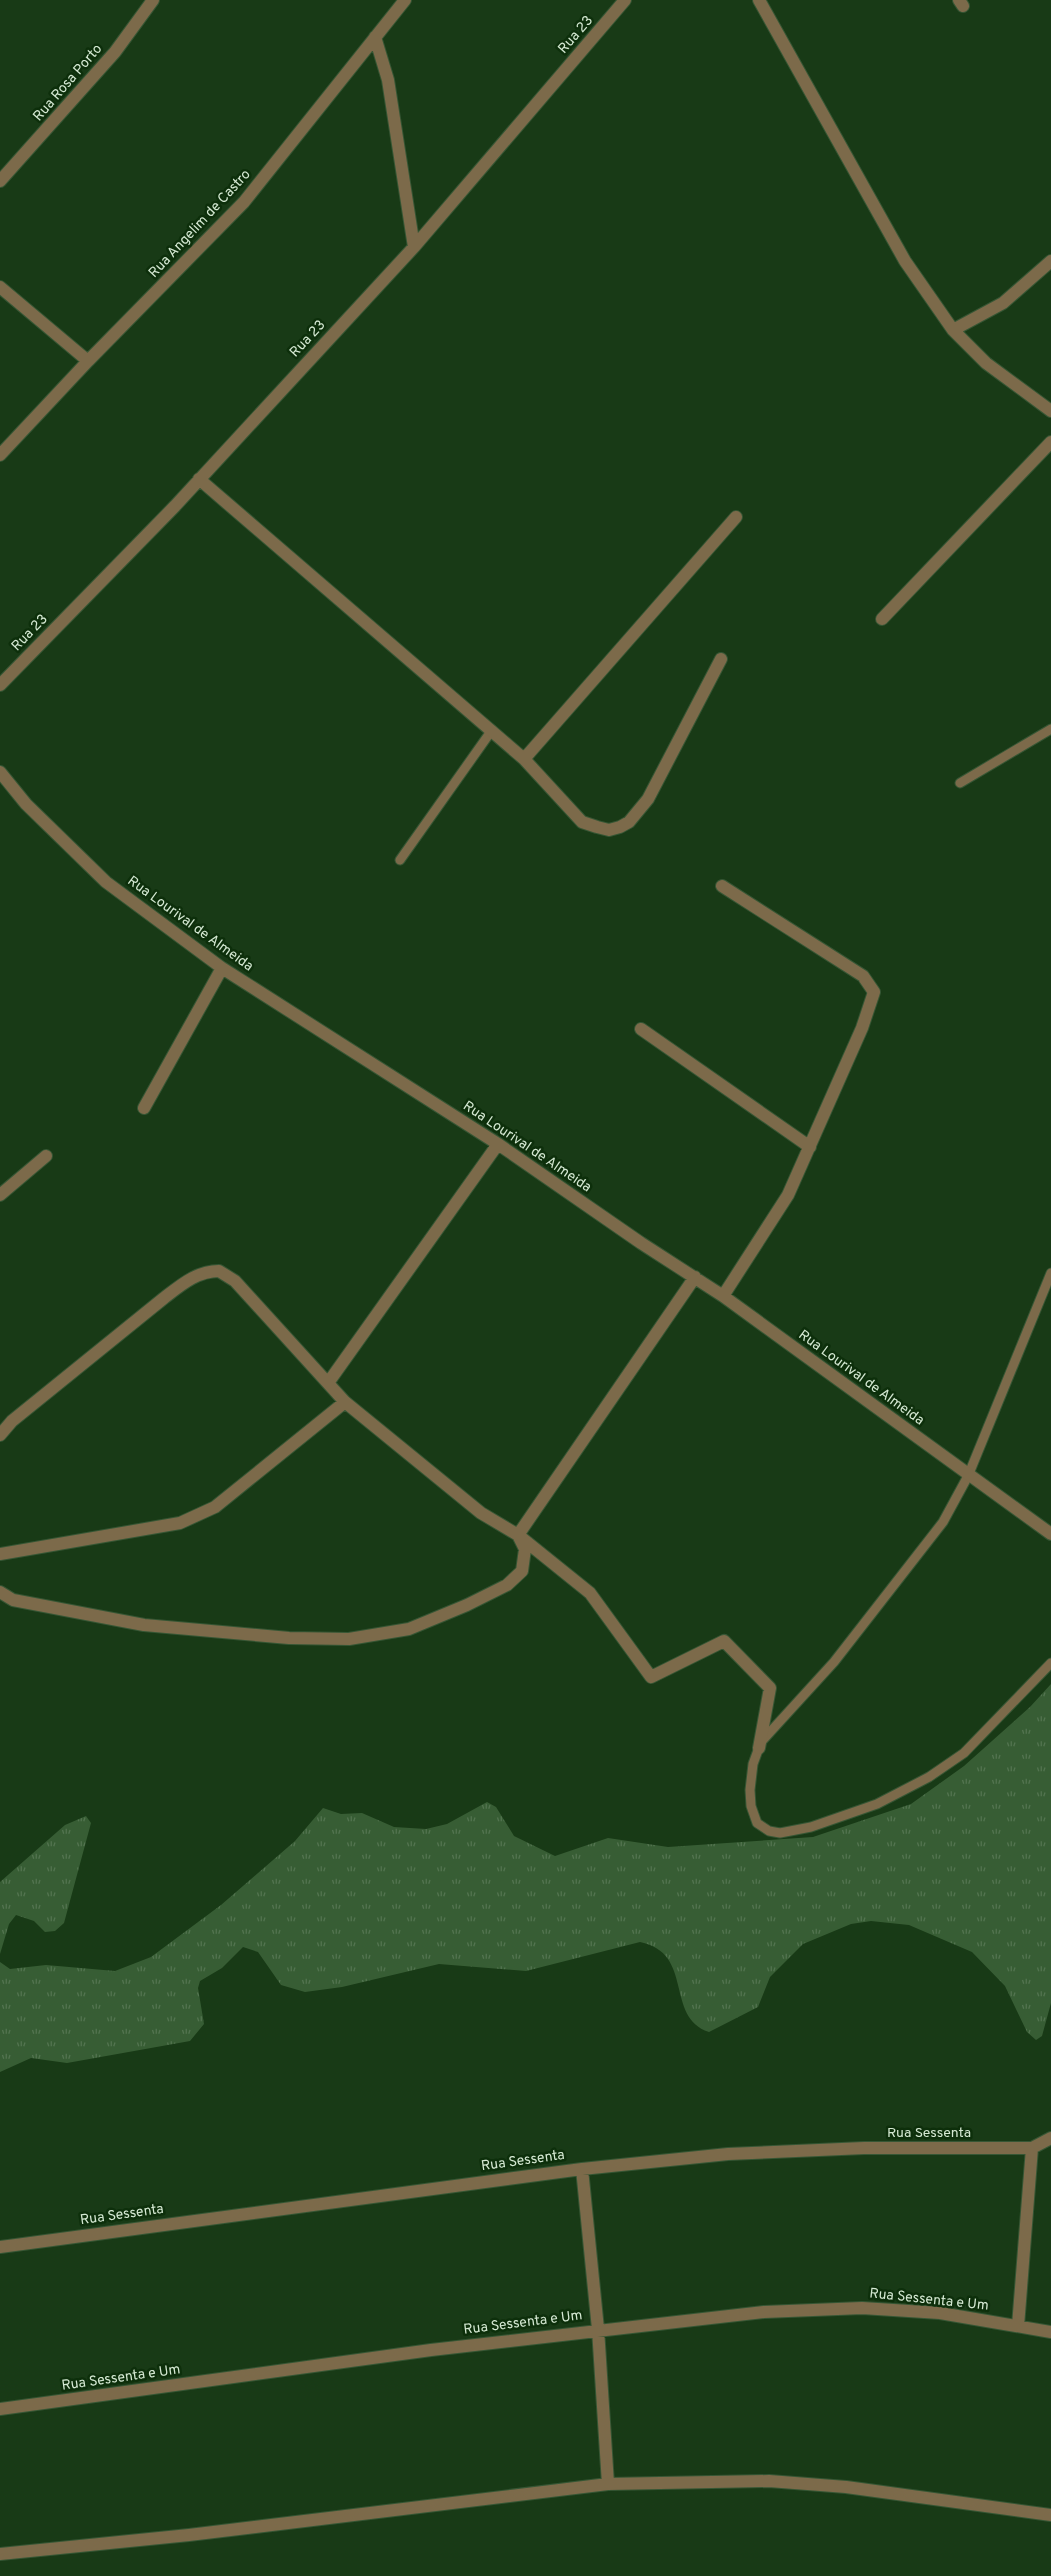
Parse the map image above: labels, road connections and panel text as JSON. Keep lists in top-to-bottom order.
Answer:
{
  "streets": {
    "street": [
      "Rua 23",
      "Rua Rosa Porto",
      "Rua Angelim de Castro",
      "Rua Lourival de Almeida",
      "Rua Sessenta",
      "Rua Sessenta e Um"
    ]
  }
}
